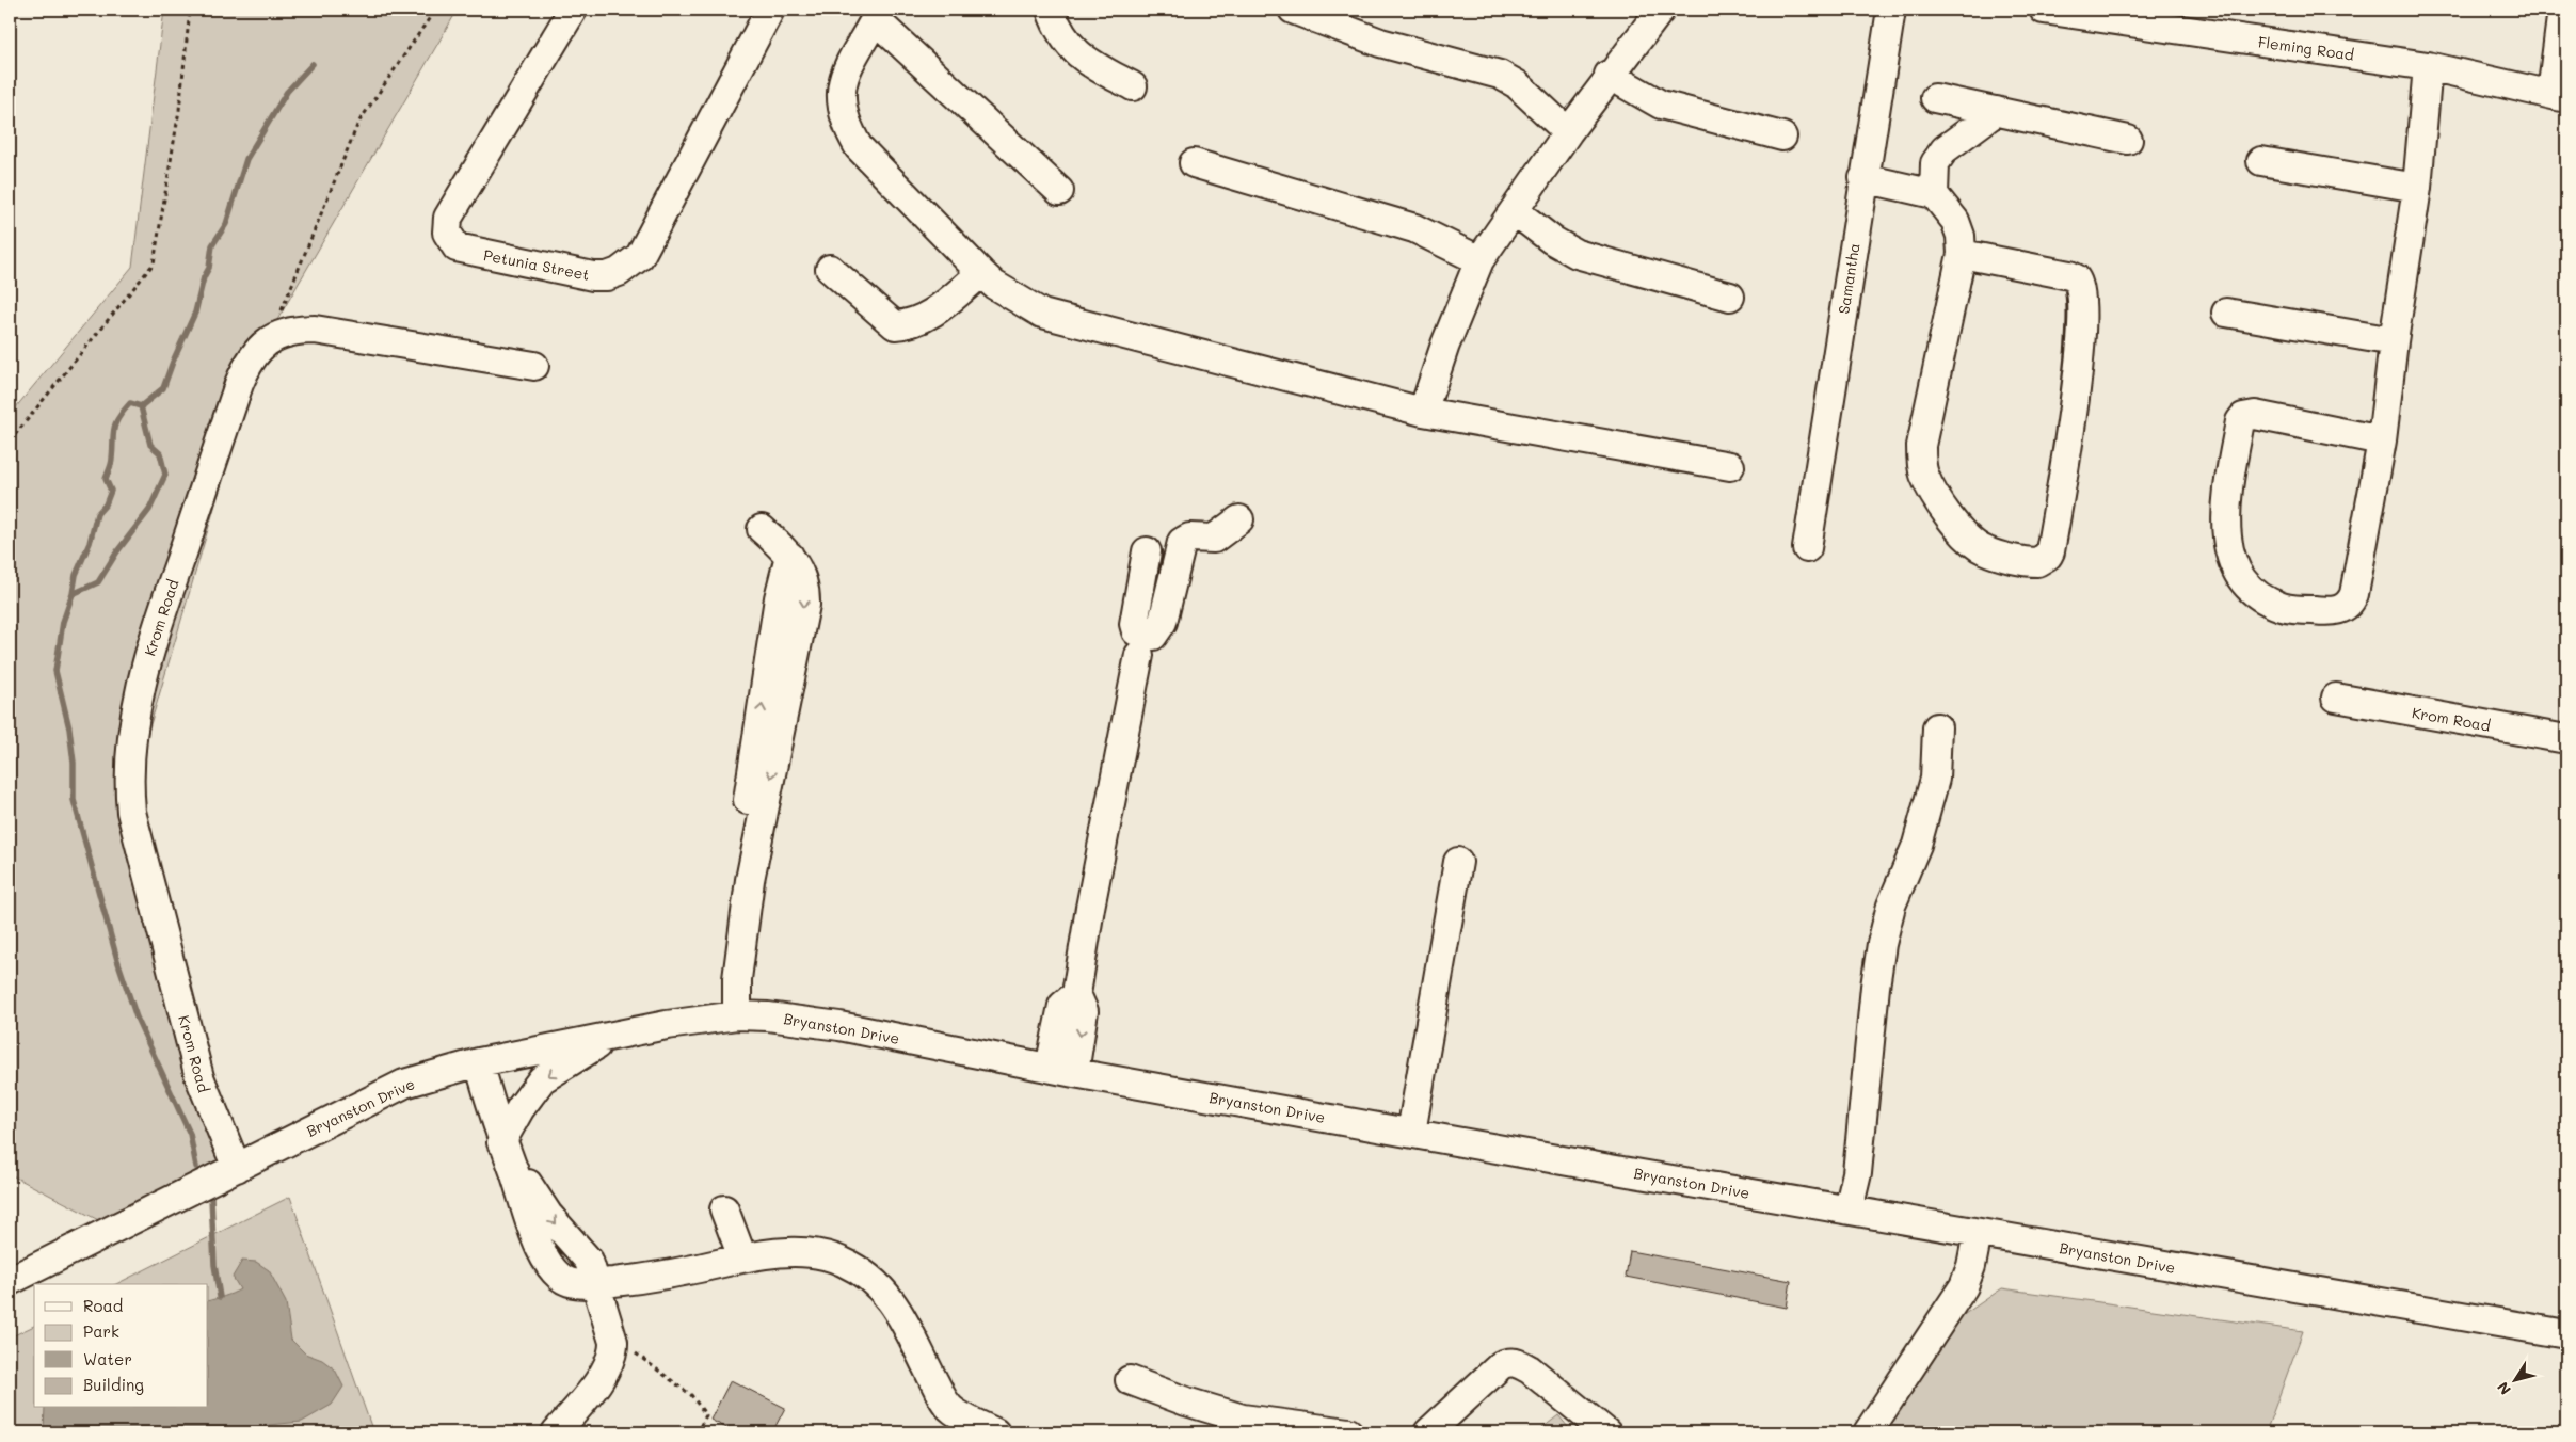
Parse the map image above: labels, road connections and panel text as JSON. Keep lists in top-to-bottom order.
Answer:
{
  "streets": {
    "street": [
      "Fleming Road",
      "Petunia Street",
      "Samantha",
      "Krom Road",
      "Bryanston Drive"
    ]
  },
  "crossings": [
    ["Krom Road", "Bryanston Drive"]
  ],
  "legend": [
    "Road",
    "Park",
    "Water",
    "Building"
  ],
  "north": "bottom left"
}
